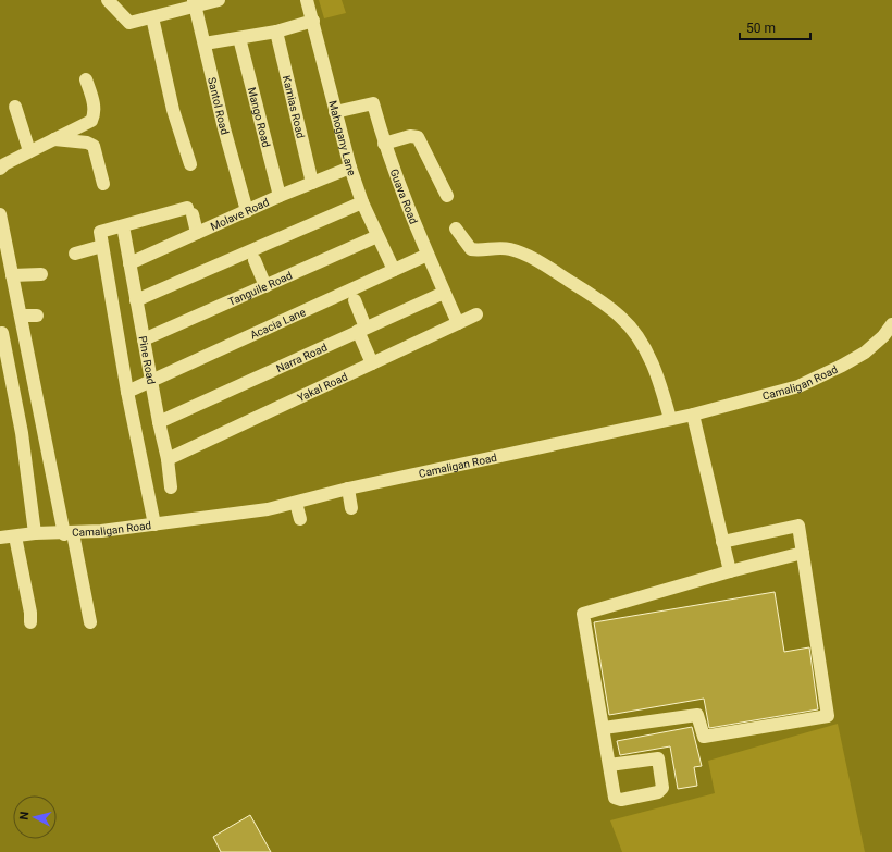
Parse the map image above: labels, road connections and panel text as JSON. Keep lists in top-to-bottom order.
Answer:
{
  "streets": {
    "street": [
      "Santol Road",
      "Kamias Road",
      "Mango Road",
      "Mahogany Lane",
      "Guava Road",
      "Molave Road",
      "Tanguile Road",
      "Acacia Lane",
      "Narra Road",
      "Pine Road",
      "Camaligan Road",
      "Yakal Road"
    ]
  },
  "crossings": [
    ["Santol Road", "Molave Road"],
    ["Kamias Road", "Molave Road"],
    ["Mango Road", "Molave Road"],
    ["Mahogany Lane", "Guava Road"],
    ["Mahogany Lane", "Molave Road"],
    ["Mahogany Lane", "Tanguile Road"],
    ["Mahogany Lane", "Acacia Lane"],
    ["Guava Road", "Acacia Lane"],
    ["Guava Road", "Narra Road"],
    ["Guava Road", "Yakal Road"],
    ["Molave Road", "Pine Road"],
    ["Tanguile Road", "Pine Road"],
    ["Acacia Lane", "Pine Road"],
    ["Narra Road", "Pine Road"],
    ["Pine Road", "Yakal Road"]
  ],
  "scale_bar": "50 m",
  "north": "left"
}
